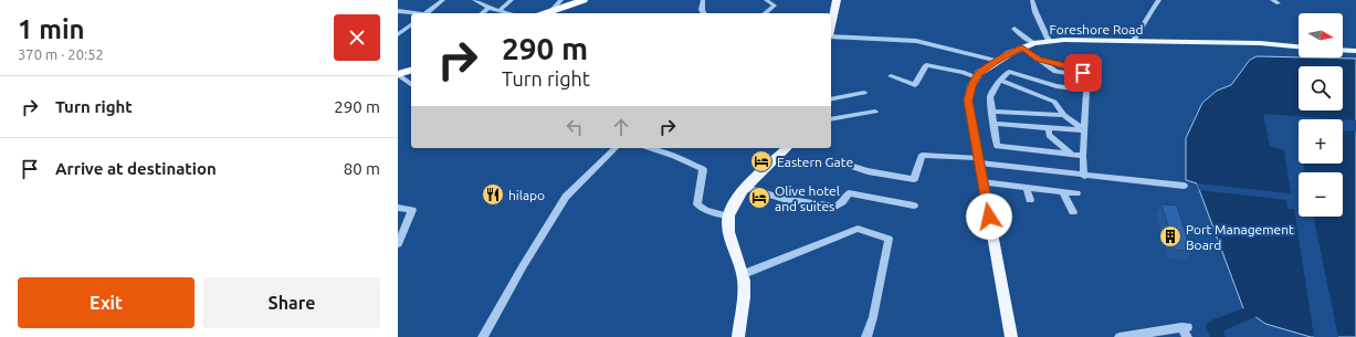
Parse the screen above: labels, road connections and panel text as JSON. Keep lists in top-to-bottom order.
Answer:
{
  "streets": {
    "main road": ["Foreshore Road"]
  },
  "places": {
    "hotel": ["Eastern Gate", "Olive hotel and suites"],
    "restaurant": ["hilapo"],
    "building": ["Port Management Board"]
  },
  "north": "right",
  "page": {
    "heading": ["1 min", "370 m · 20:52"],
    "map_buttons": ["+", "−"],
    "turn": ["290 m", "Turn right"],
    "list": [
      {
        "name": "Turn right",
        "value": "290 m"
      },
      {
        "name": "Arrive at destination",
        "value": "80 m"
      }
    ],
    "buttons": ["Exit", "Share"]
  }
}
